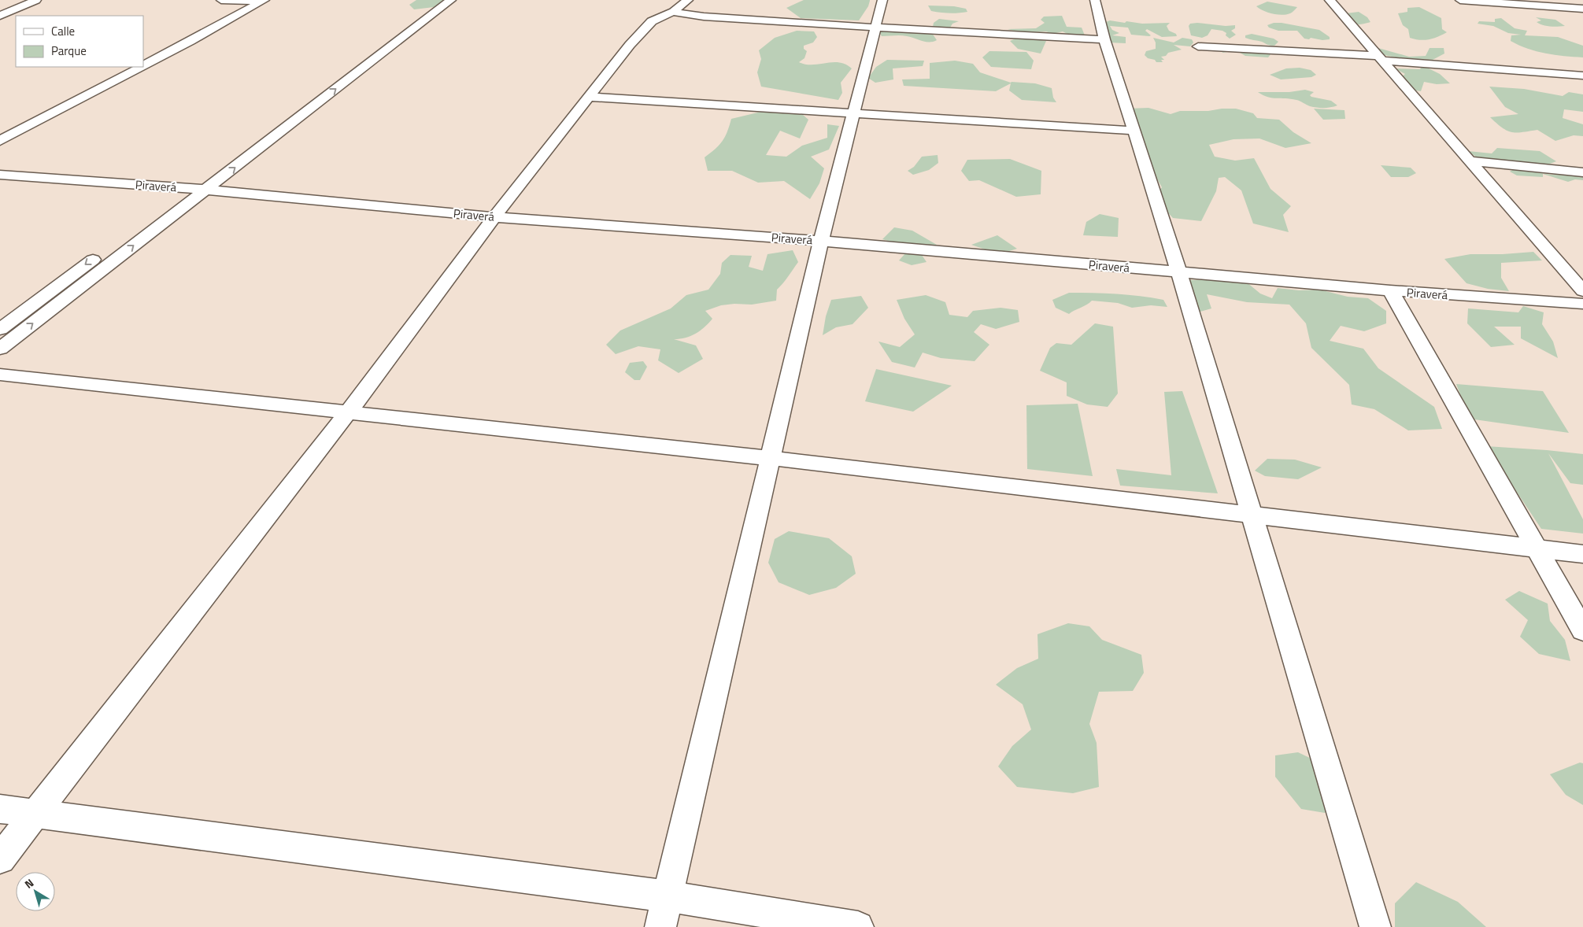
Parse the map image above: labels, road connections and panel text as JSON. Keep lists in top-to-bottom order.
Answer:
{
  "streets": {
    "street": ["Piraverá"]
  },
  "legend": ["Calle", "Parque"],
  "north": "top left"
}
